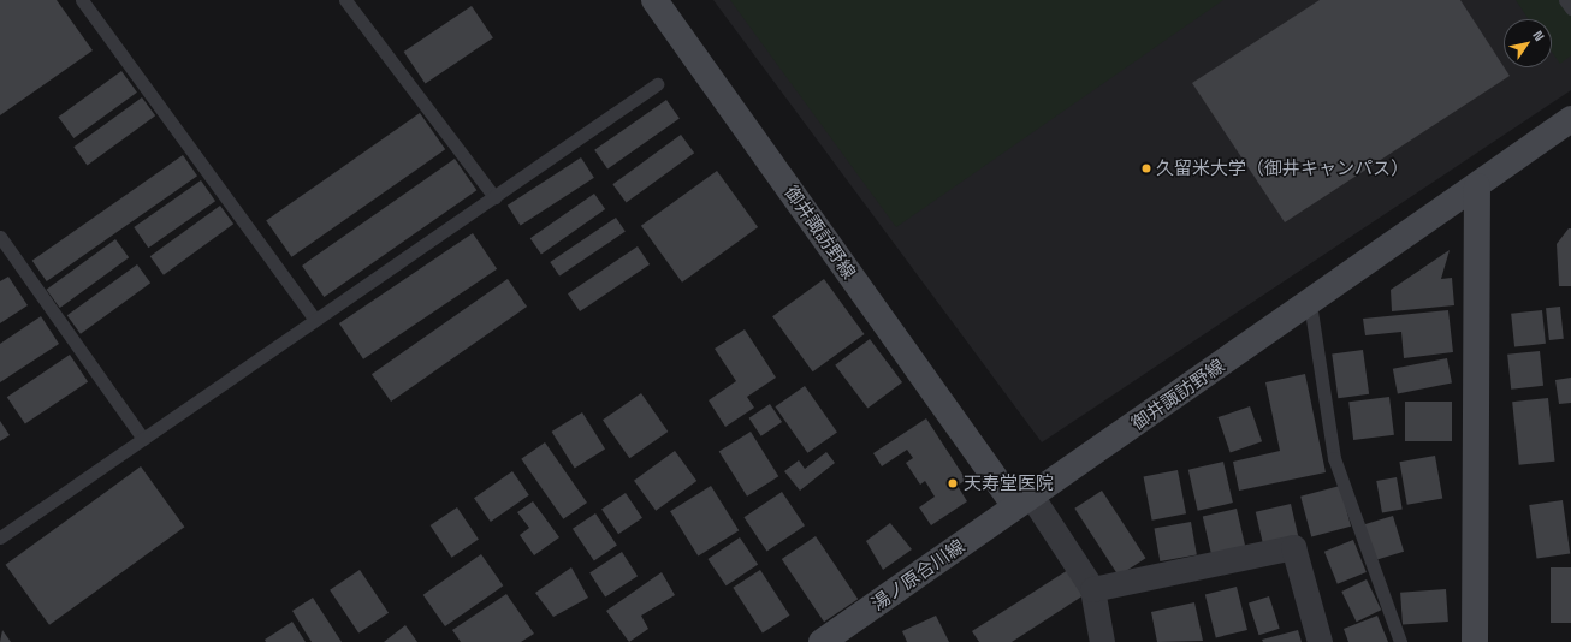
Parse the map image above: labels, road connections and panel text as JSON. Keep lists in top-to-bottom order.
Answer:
{
  "streets": {
    "main road": ["御井諏訪野線", "湯ノ原合川線"]
  },
  "crossings": [
    ["御井諏訪野線", "湯ノ原合川線"]
  ],
  "places": ["久留米大学（御井キャンパス）", "天寿堂医院"],
  "north": "top right"
}
